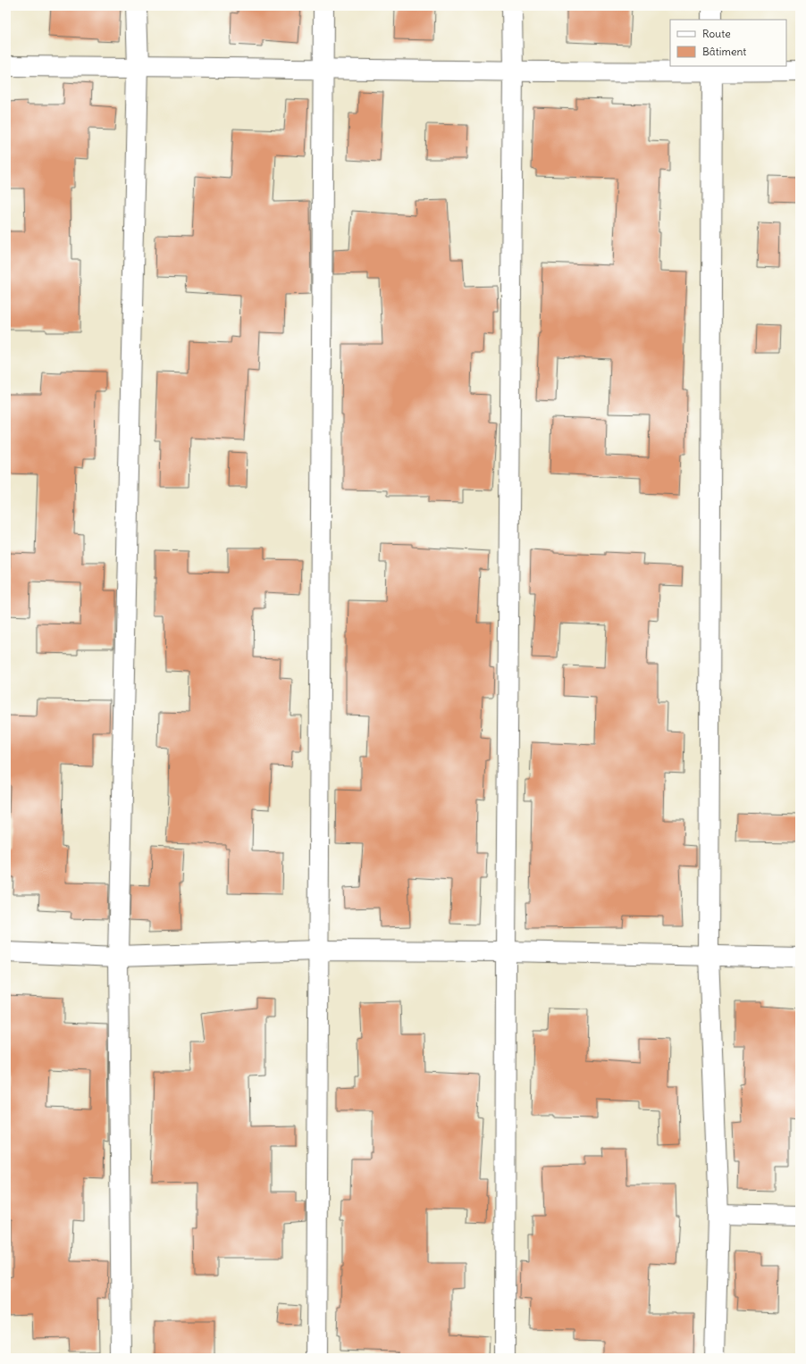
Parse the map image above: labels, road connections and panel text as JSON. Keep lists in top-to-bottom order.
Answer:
{
  "legend": ["Route", "Bâtiment"]
}
